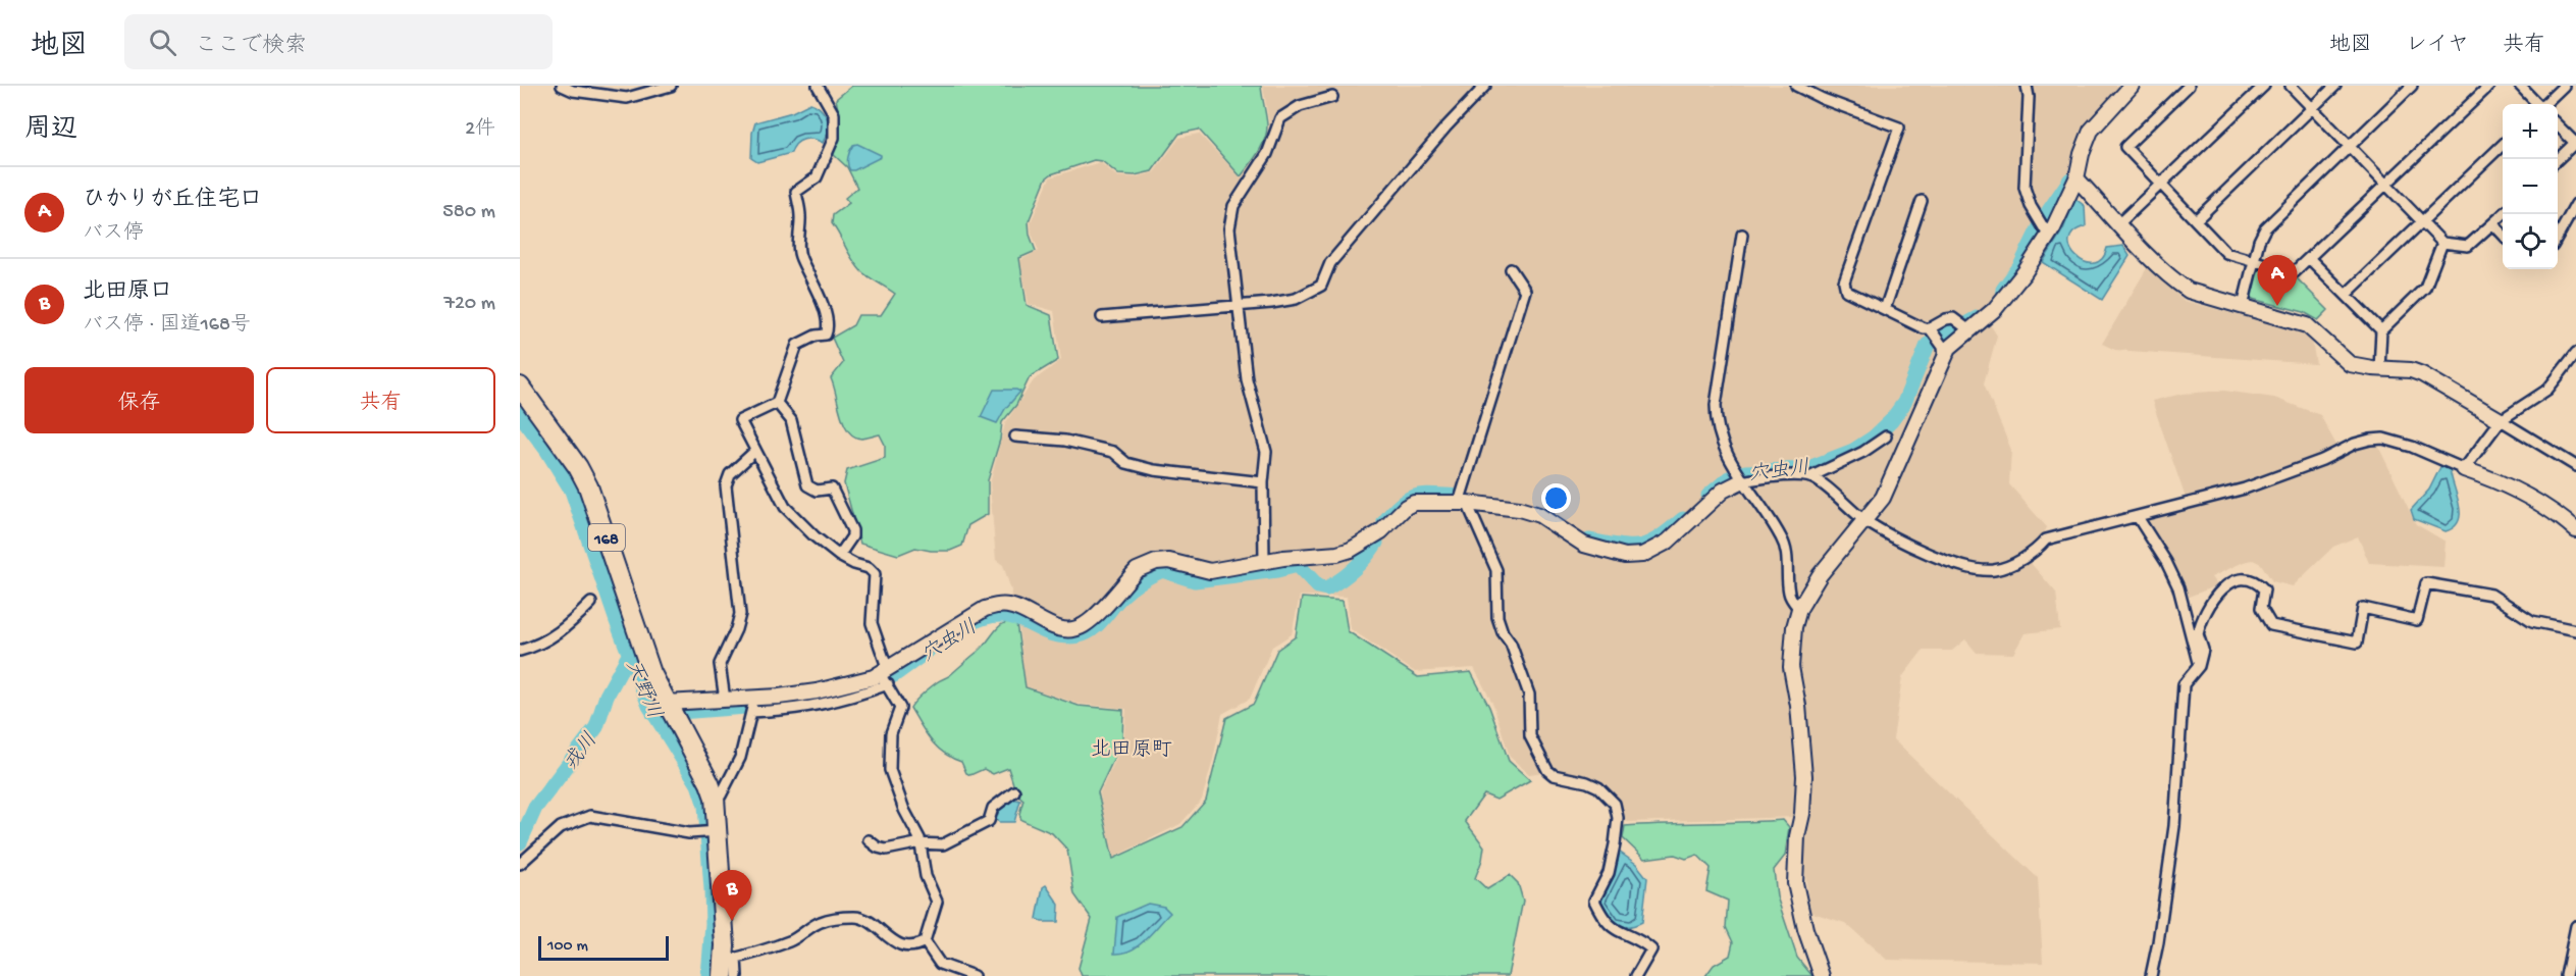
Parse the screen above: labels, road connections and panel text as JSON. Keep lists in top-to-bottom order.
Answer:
{
  "streets": {
    "highway": ["168"]
  },
  "districts": ["北田原町"],
  "water": ["穴虫川", "天野川", "戎川"],
  "scale_bar": "100 m",
  "page": {
    "header": "地図",
    "search": "ここで検索",
    "nav": ["地図", "レイヤ", "共有"],
    "heading": ["周辺", "2件"],
    "map_buttons": ["+", "−"],
    "list": [
      {
        "mark": "A",
        "name": "ひかりが丘住宅口",
        "note": "バス停",
        "value": "580 m"
      },
      {
        "mark": "B",
        "name": "北田原口",
        "note": "バス停 · 国道168号",
        "value": "720 m"
      }
    ],
    "pins": ["A", "B"],
    "buttons": ["保存", "共有"],
    "scale": "100 m"
  }
}
